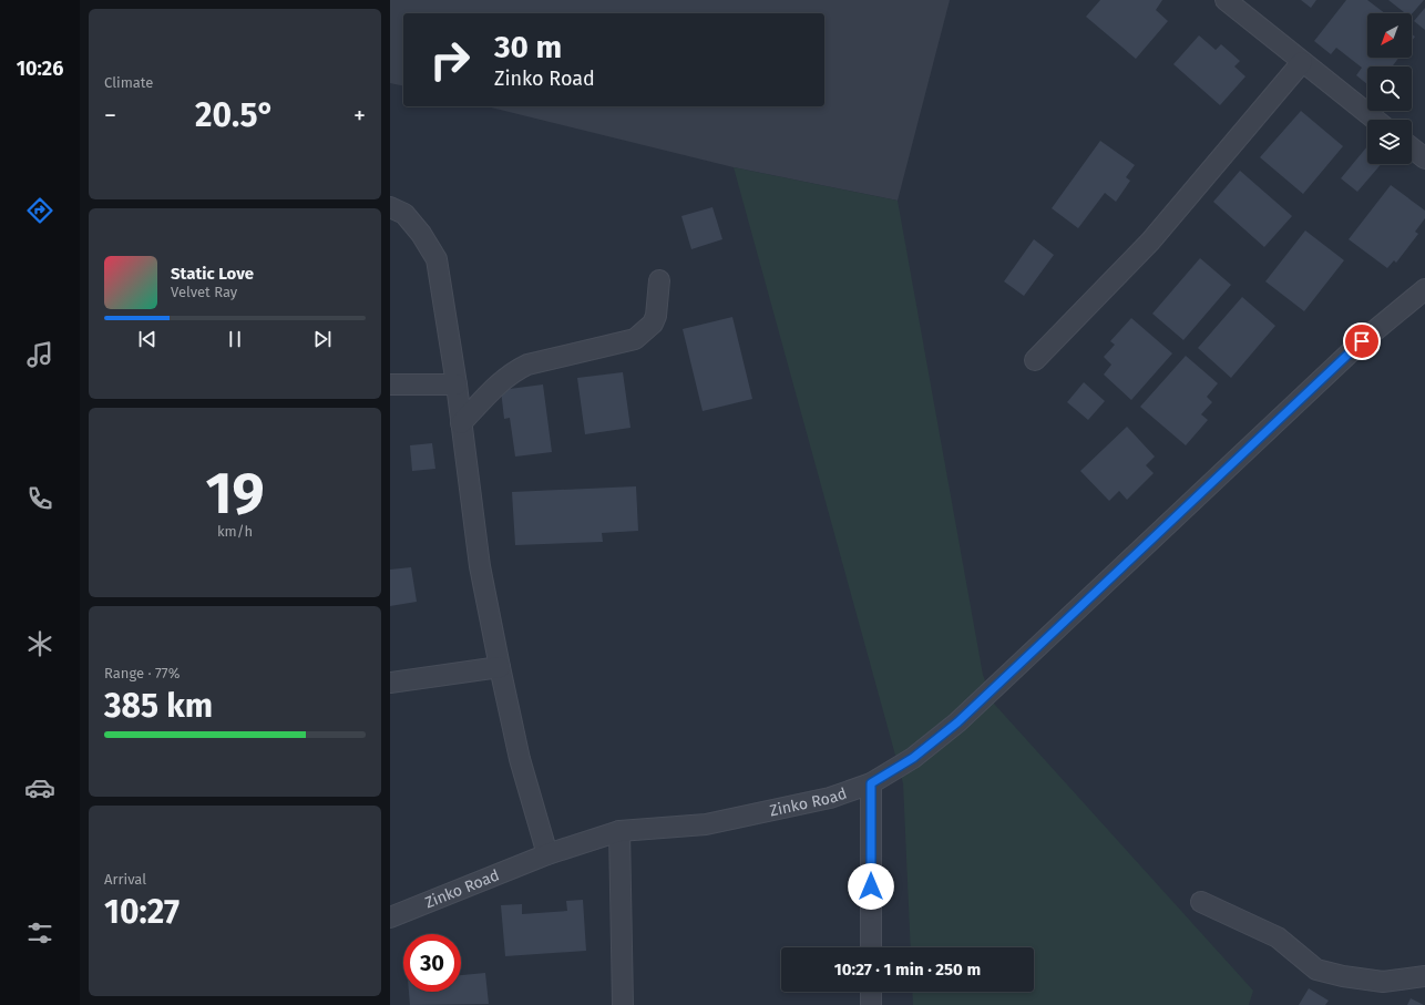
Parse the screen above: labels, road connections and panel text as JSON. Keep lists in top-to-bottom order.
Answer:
{
  "streets": {
    "street": ["Zinko Road"]
  },
  "north": "bottom left",
  "page": {
    "tabs": "10:26",
    "tile": [
      "Climate",
      ["19", "km/h"],
      ["Range · 77%", "385 km"],
      ["Arrival", "10:27"]
    ],
    "turn": ["30 m", "Zinko Road"],
    "heat": ["−", "20.5°", "+"],
    "song": ["Static Love", "Velvet Ray"],
    "limit": "30",
    "trip": "10:27 · 1 min · 250 m"
  }
}
